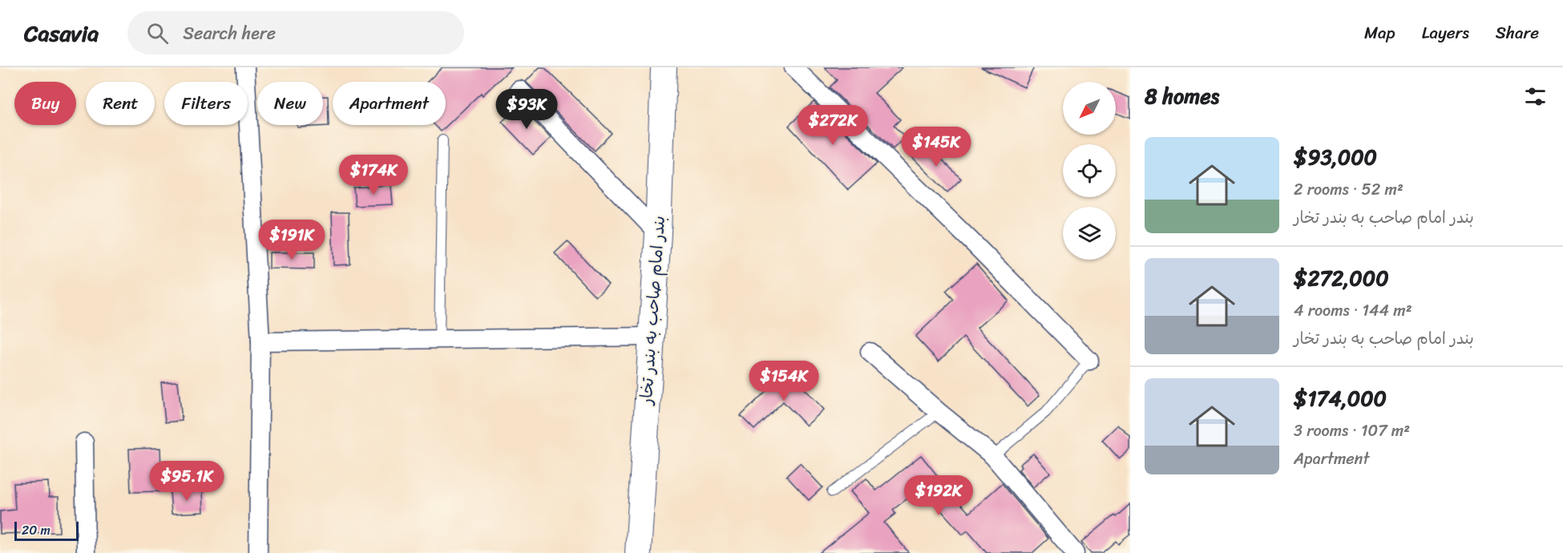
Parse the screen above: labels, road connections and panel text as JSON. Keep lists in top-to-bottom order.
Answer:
{
  "streets": {
    "main road": ["بندر امام صاحب به بندر تخار"]
  },
  "scale_bar": "20 m",
  "north": "bottom left",
  "page": {
    "header": "Casavia",
    "search": "Search here",
    "nav": ["Map", "Layers", "Share"],
    "heading": "8 homes",
    "chip": [
      "Buy",
      "Rent",
      "Filters",
      "New",
      "Apartment"
    ],
    "price": [
      "$93K",
      "$272K",
      "$145K",
      "$174K",
      "$191K",
      "$154K",
      "$95.1K",
      "$192K"
    ],
    "list": [
      {
        "name": "$93,000",
        "note": "2 rooms · 52 m² · بندر امام صاحب به بندر تخار"
      },
      {
        "name": "$272,000",
        "note": "4 rooms · 144 m² · بندر امام صاحب به بندر تخار"
      },
      {
        "name": "$174,000",
        "note": "3 rooms · 107 m² · Apartment"
      }
    ],
    "scale": "20 m"
  }
}
